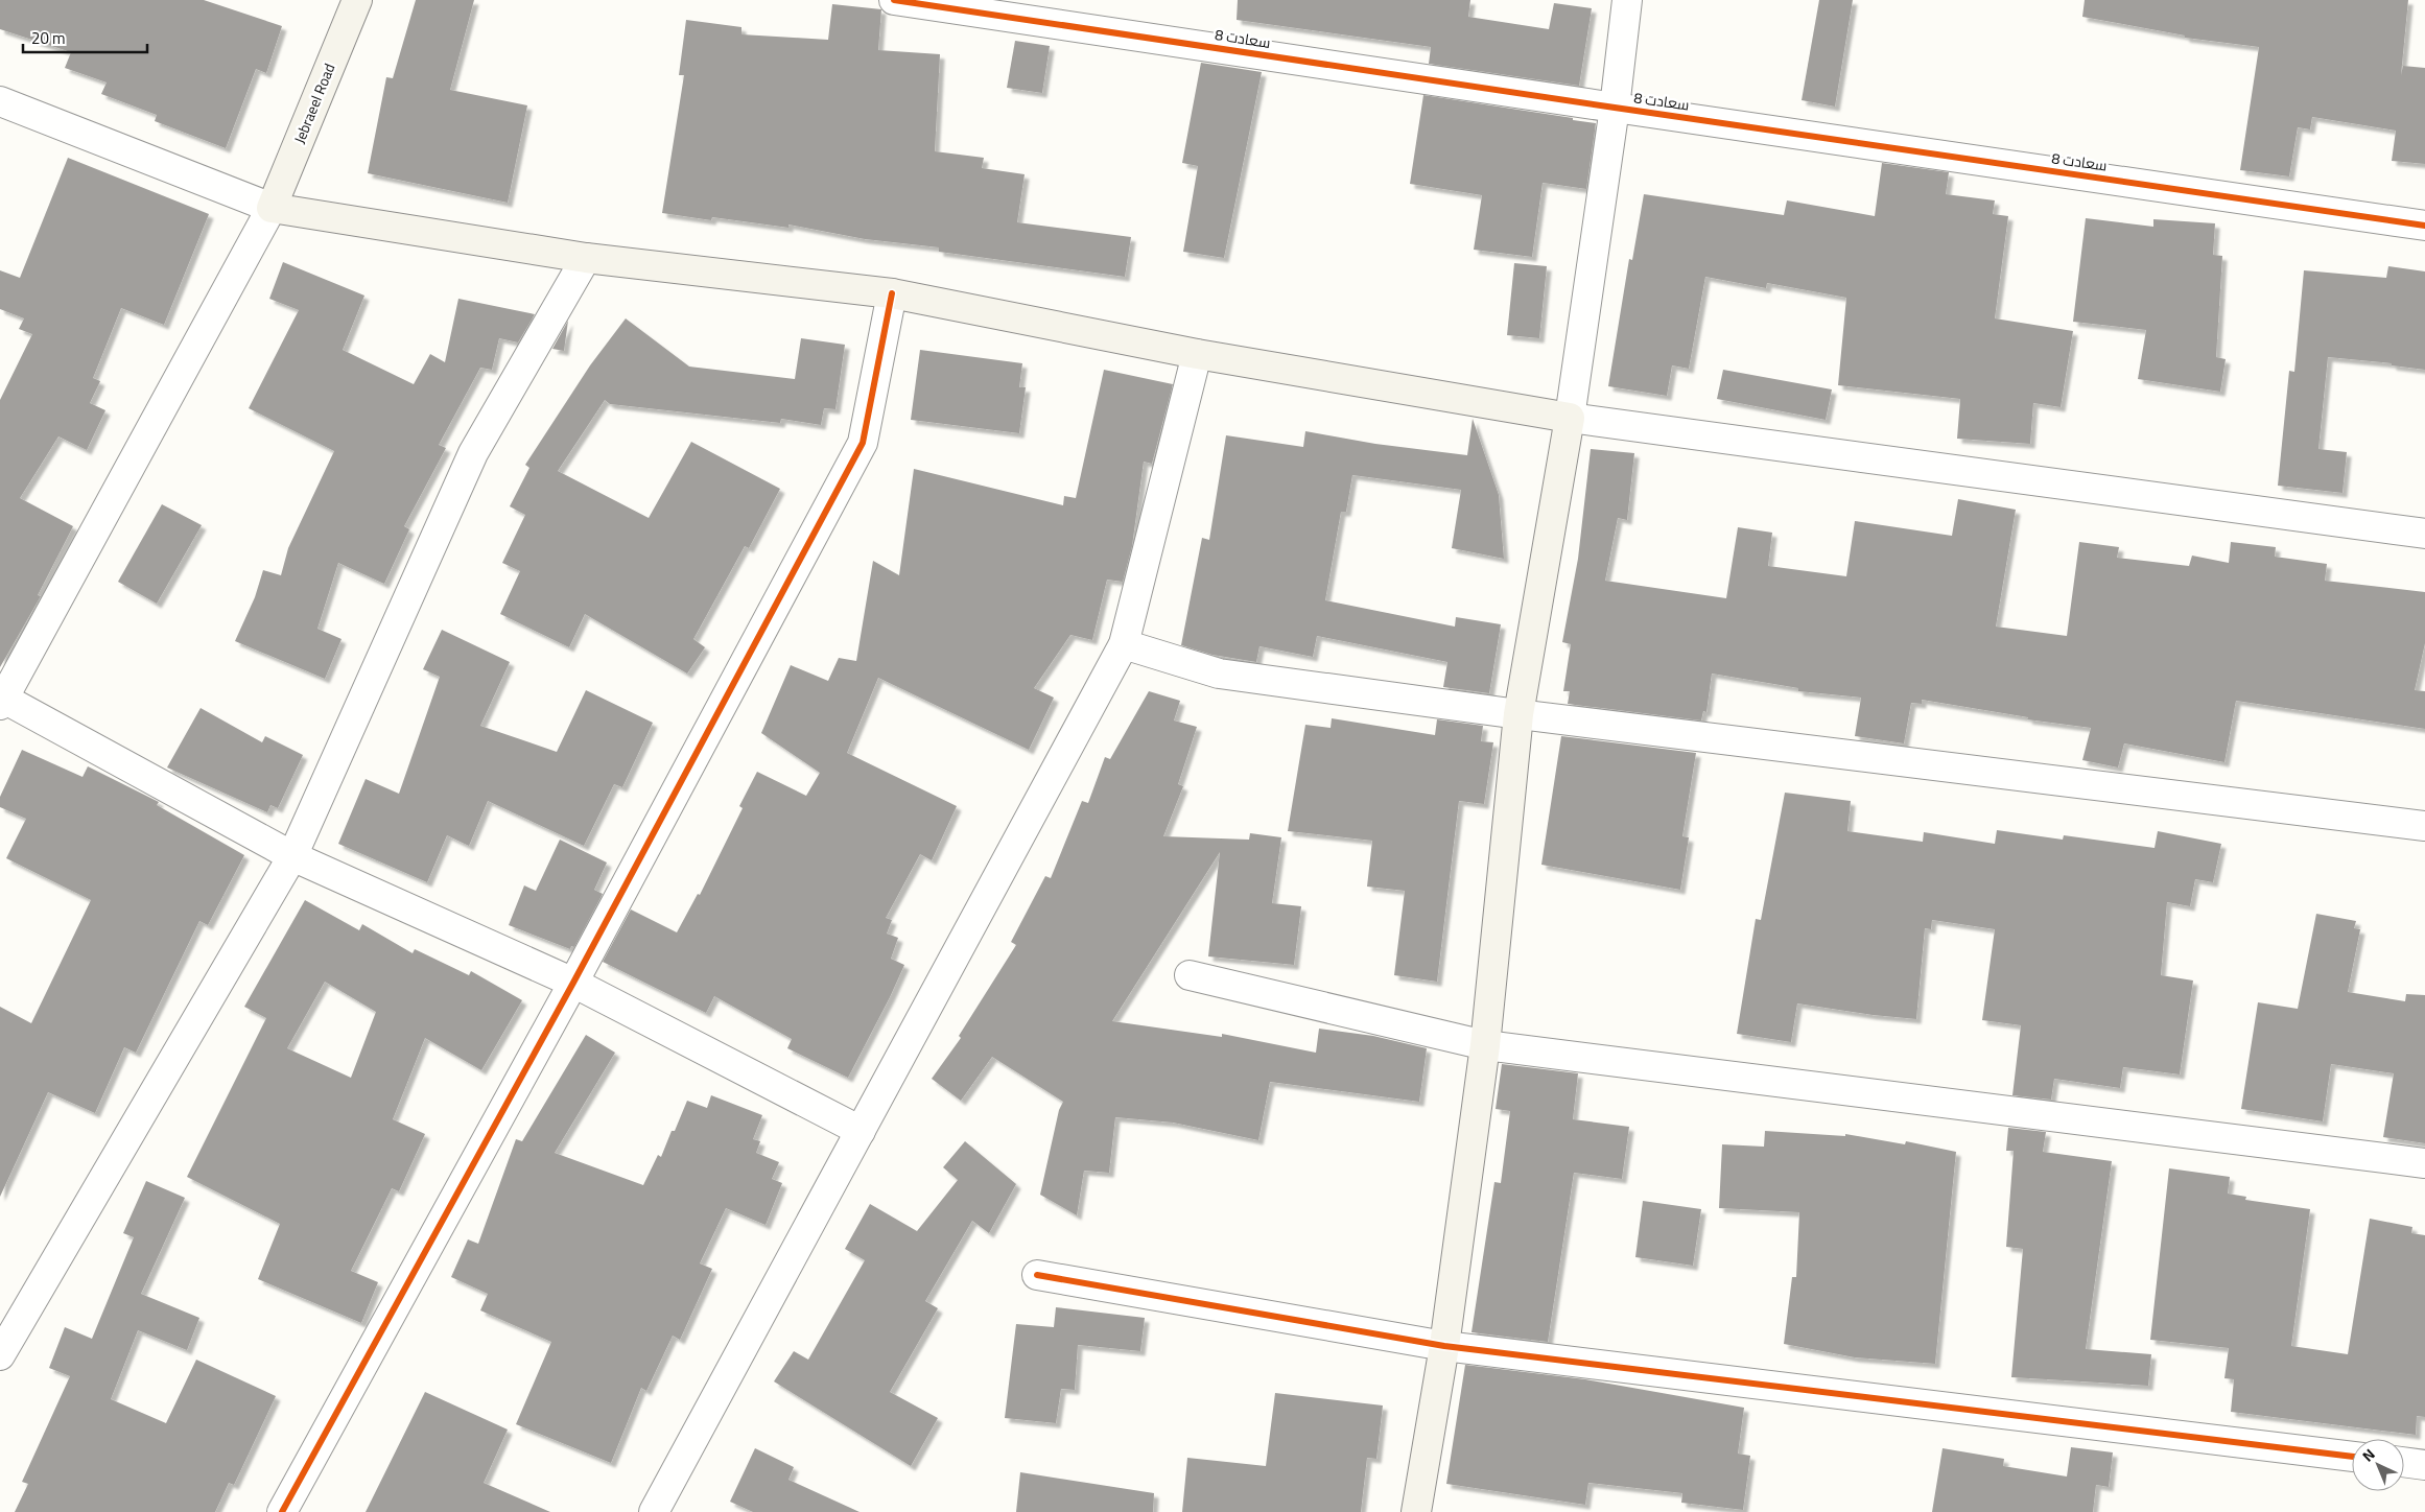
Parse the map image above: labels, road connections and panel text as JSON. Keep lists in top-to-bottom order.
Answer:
{
  "streets": {
    "main road": ["Jebraeel Road"],
    "street": ["سعادت 8"]
  },
  "scale_bar": "20 m",
  "north": "top left"
}
